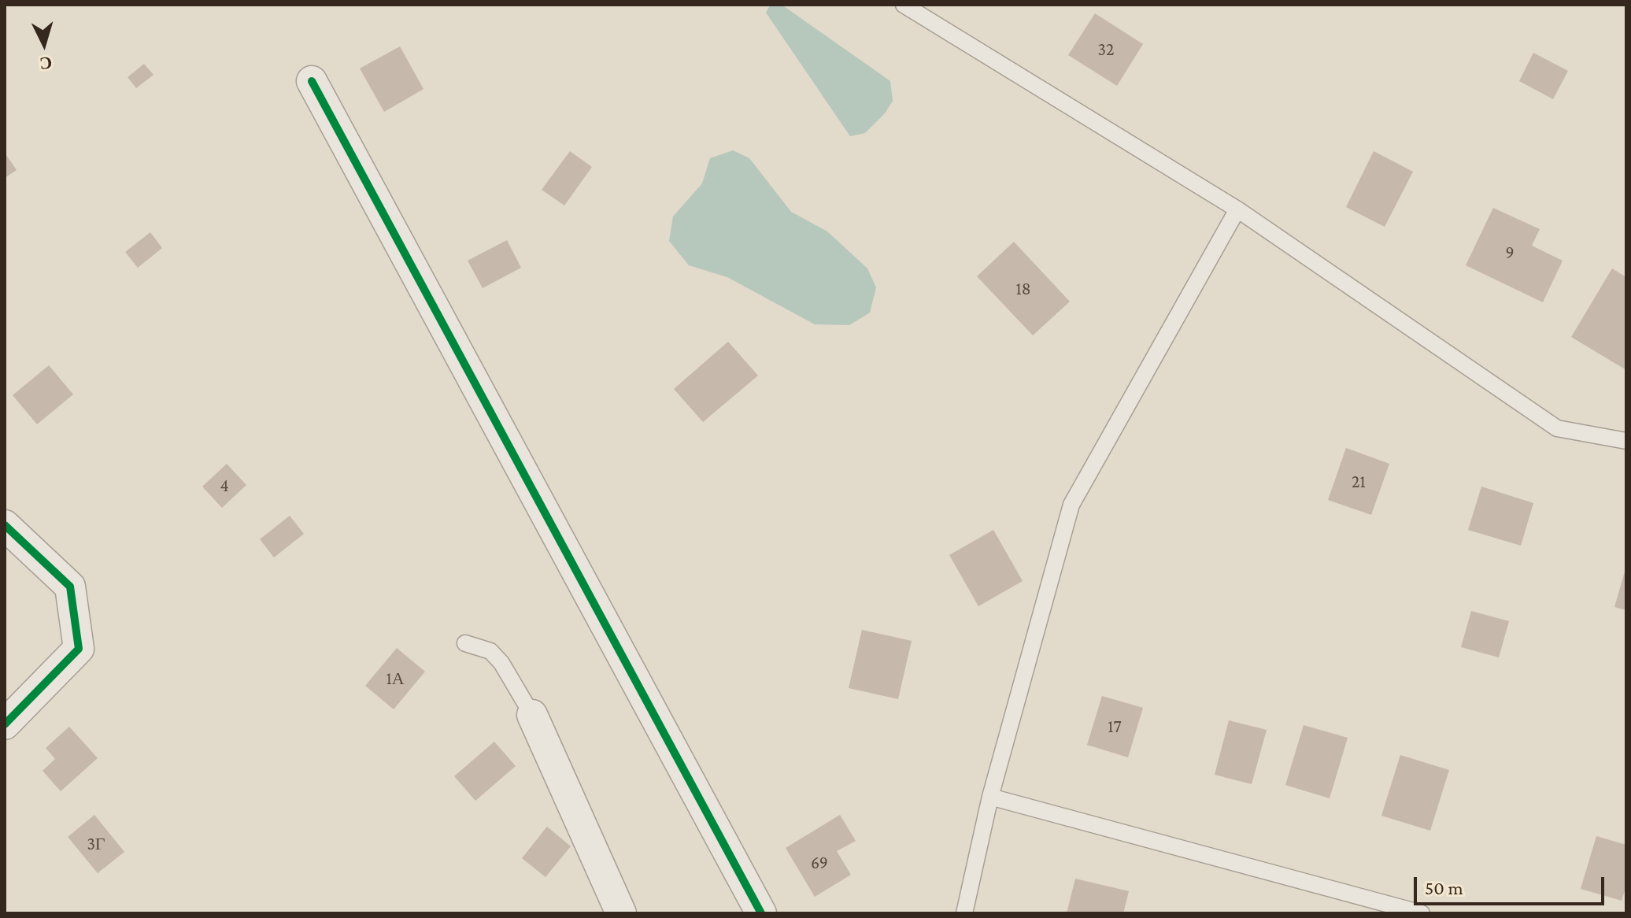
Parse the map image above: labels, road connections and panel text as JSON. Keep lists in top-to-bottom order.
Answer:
{
  "house_numbers": [
    "32",
    "9",
    "18",
    "21",
    "4",
    "1А",
    "17",
    "3Г",
    "69"
  ],
  "scale_bar": "50 m",
  "north": "bottom"
}
